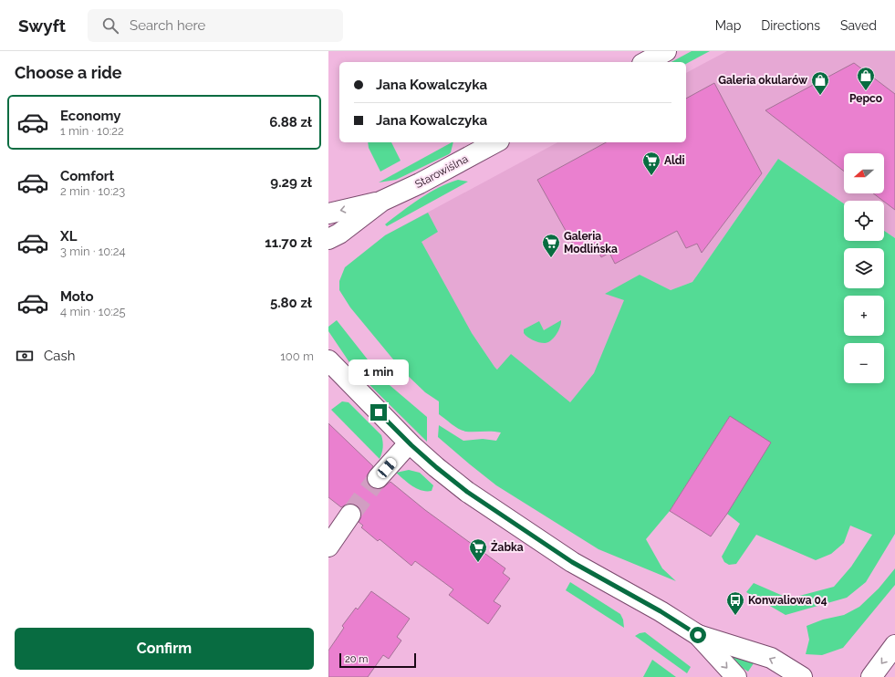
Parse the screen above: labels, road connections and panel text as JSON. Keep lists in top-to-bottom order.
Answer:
{
  "streets": {
    "street": ["Starowiślna"]
  },
  "places": {
    "shop": ["Pepco", "Galeria okularów"],
    "supermarket": ["Aldi", "Galeria Modlińska", "Żabka"],
    "bus stop": ["Konwaliowa 04"]
  },
  "scale_bar": "20 m",
  "north": "left",
  "page": {
    "header": "Swyft",
    "search": "Search here",
    "nav": ["Map", "Directions", "Saved"],
    "heading": "Choose a ride",
    "banner": ["Jana Kowalczyka", "Jana Kowalczyka"],
    "list": [
      {
        "name": "Economy",
        "note": "1 min · 10:22",
        "value": "6.88 zł"
      },
      {
        "name": "Comfort",
        "note": "2 min · 10:23",
        "value": "9.29 zł"
      },
      {
        "name": "XL",
        "note": "3 min · 10:24",
        "value": "11.70 zł"
      },
      {
        "name": "Moto",
        "note": "4 min · 10:25",
        "value": "5.80 zł"
      }
    ],
    "map_buttons": ["+", "−"],
    "pay": ["Cash", "100 m"],
    "bubble": "1 min",
    "buttons": "Confirm",
    "scale": "20 m"
  }
}
